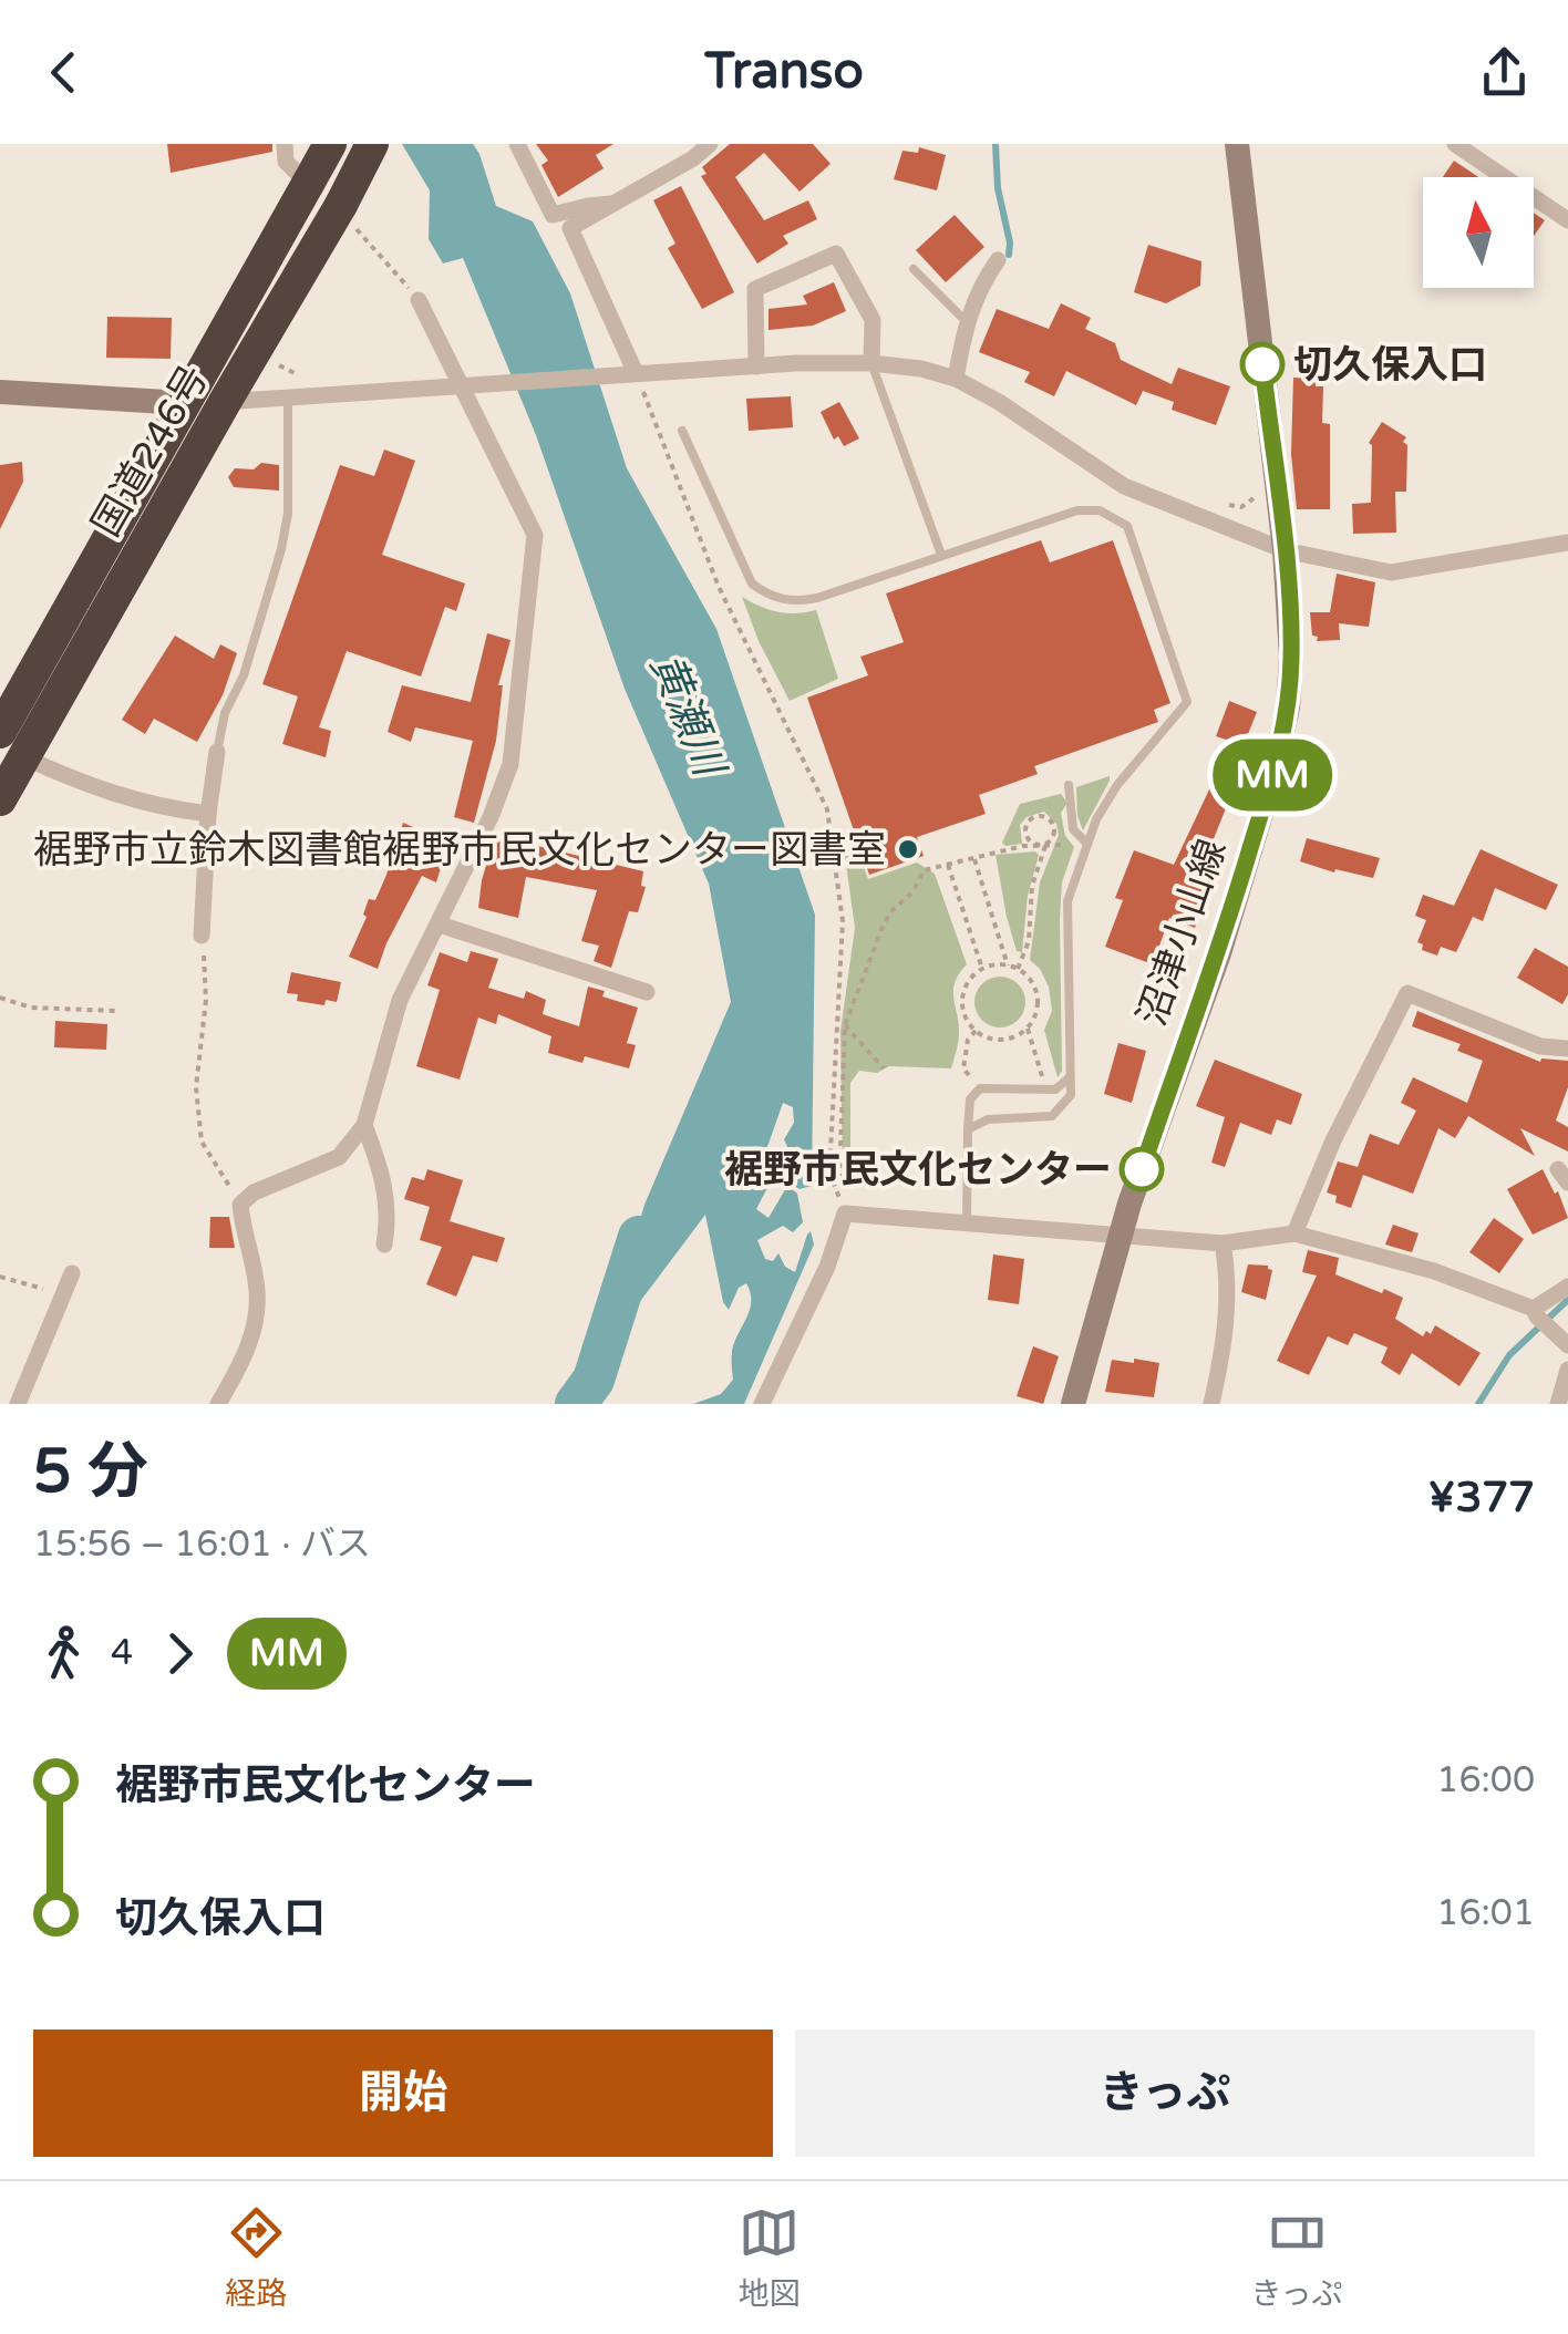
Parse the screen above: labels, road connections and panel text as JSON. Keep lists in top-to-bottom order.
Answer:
{
  "streets": {
    "highway": ["国道246号"],
    "main road": ["沼津小山線"]
  },
  "water": ["黄瀬川"],
  "places": ["切久保入口", "裾野市立鈴木図書館裾野市民文化センター図書室", "裾野市民文化センター"],
  "lines": ["bus line MM"],
  "north": "top",
  "page": {
    "header": "Transo",
    "on_map": "MM",
    "heading": ["5 分", "15:56 – 16:01 · バス", "¥377"],
    "legs": ["4", "MM"],
    "list": [
      {
        "name": "裾野市民文化センター",
        "value": "16:00"
      },
      {
        "name": "切久保入口",
        "value": "16:01"
      }
    ],
    "buttons": ["開始", "きっぷ"],
    "tabs": ["経路", "地図", "きっぷ"]
  }
}
